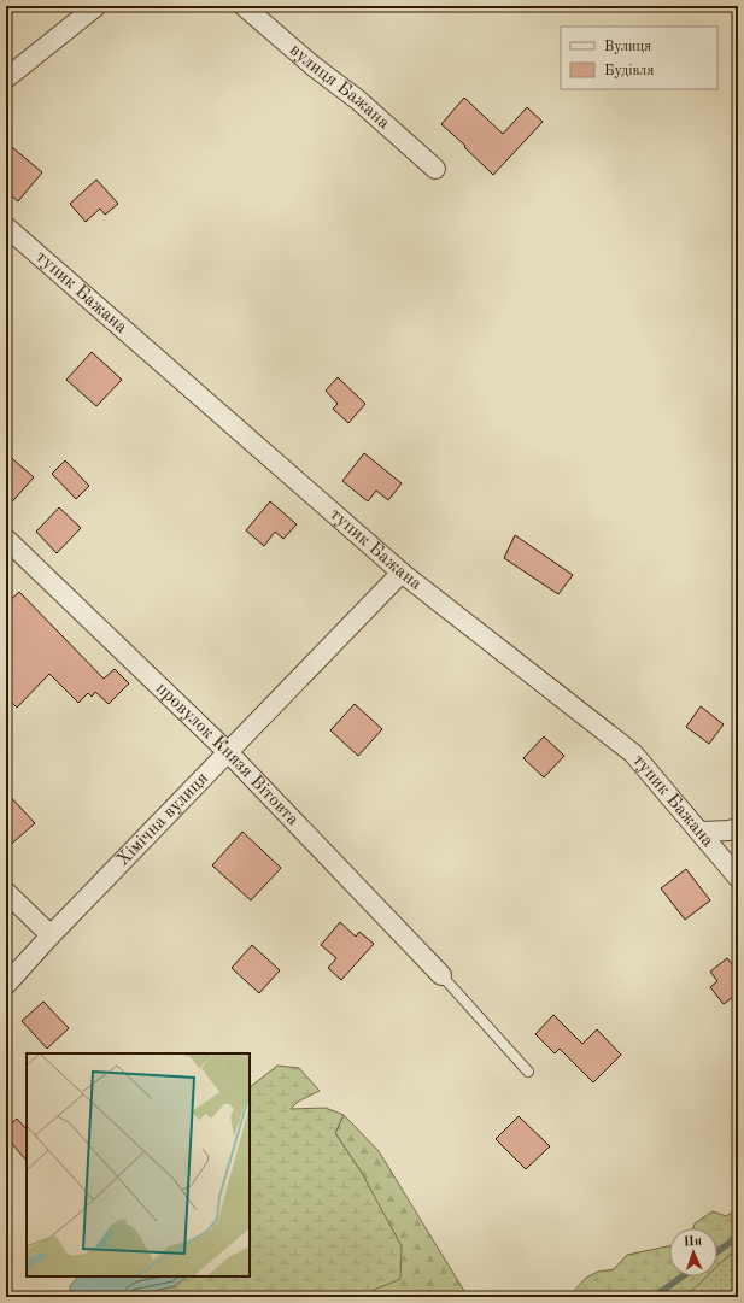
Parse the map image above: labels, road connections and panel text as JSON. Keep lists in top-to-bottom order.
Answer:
{
  "streets": {
    "street": [
      "вулиця Бажана",
      "тупик Бажана",
      "провулок Князя Вітовта",
      "Хімічна вулиця"
    ]
  },
  "crossings": [
    ["тупик Бажана", "Хімічна вулиця"],
    ["провулок Князя Вітовта", "Хімічна вулиця"]
  ],
  "legend": ["Вулиця", "Будівля"],
  "north": "top"
}
